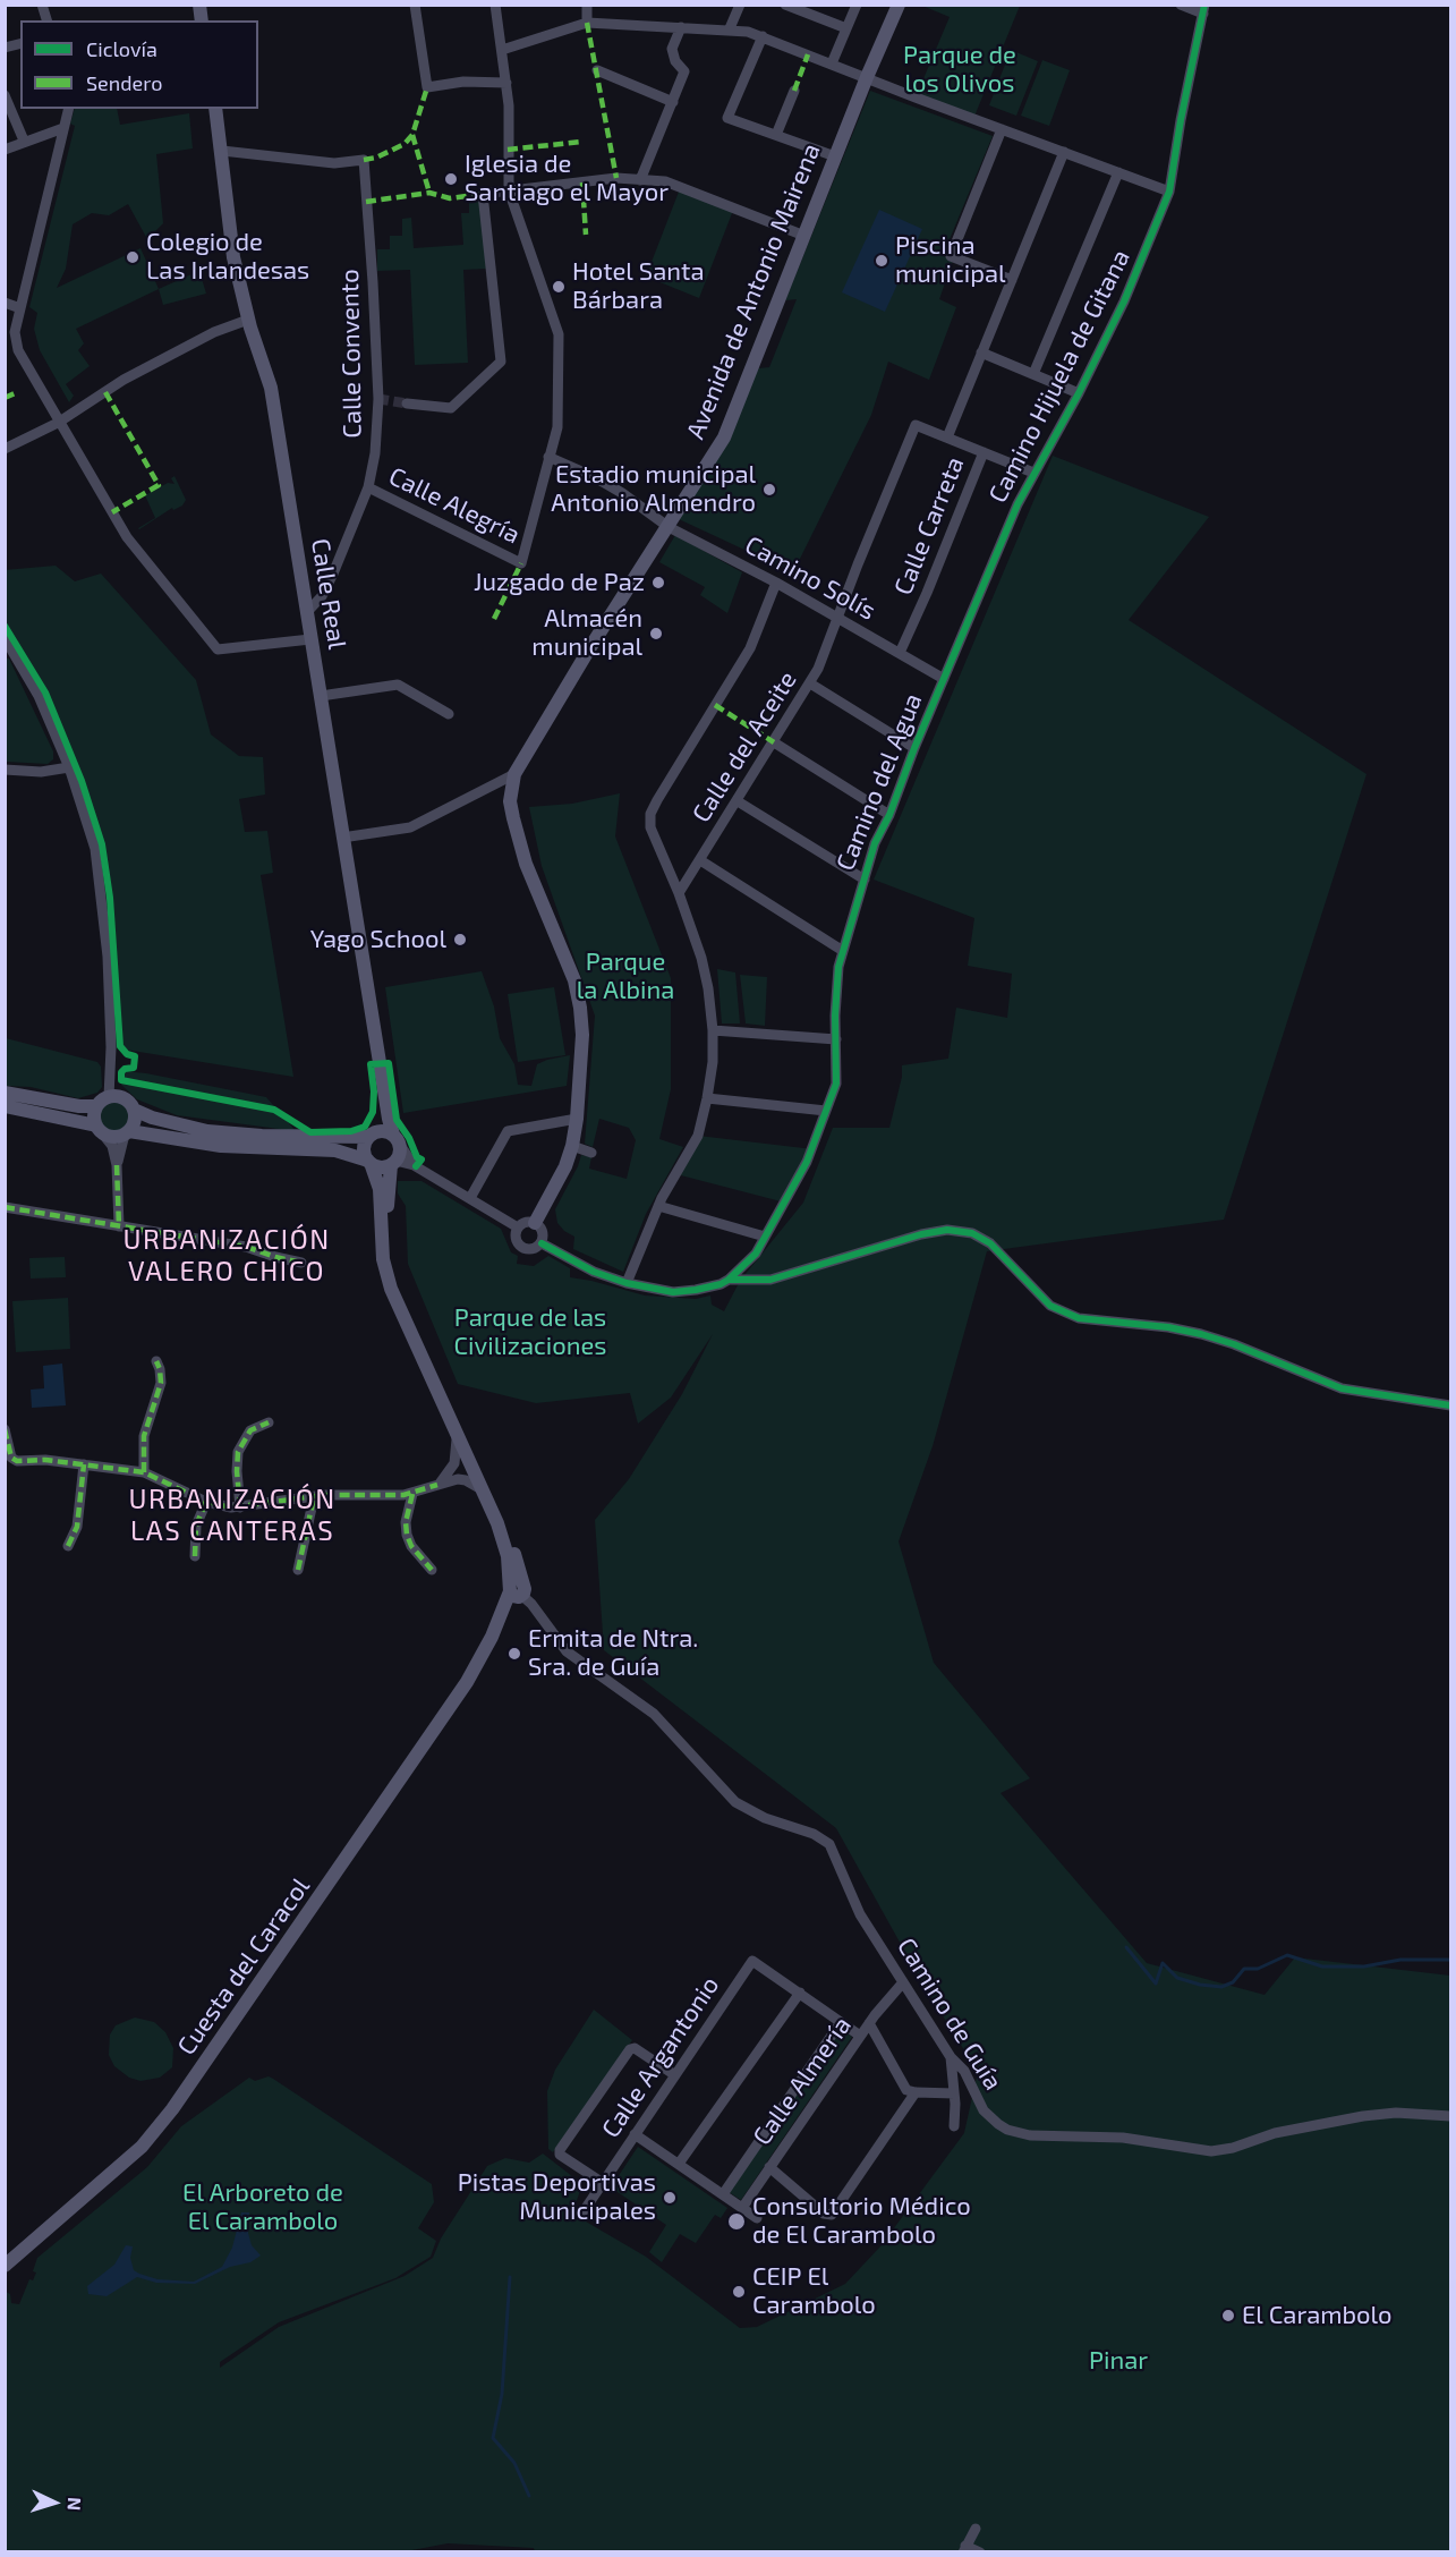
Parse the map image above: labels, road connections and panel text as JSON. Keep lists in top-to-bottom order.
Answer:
{
  "streets": {
    "main road": ["Avenida de Antonio Mairena", "Calle Real", "Cuesta del Caracol"],
    "street": [
      "Calle Convento",
      "Camino Hijuela de Gitana",
      "Calle Alegría",
      "Calle Carreta",
      "Camino Solís",
      "Calle del Aceite",
      "Camino del Agua",
      "Camino de Guía",
      "Calle Argantonio",
      "Calle Almería"
    ]
  },
  "crossings": [
    ["Avenida de Antonio Mairena", "Camino Solís"],
    ["Avenida de Antonio Mairena", "Camino del Agua"],
    ["Calle Convento", "Calle Alegría"],
    ["Calle Convento", "Calle Real"],
    ["Camino Hijuela de Gitana", "Camino Solís"],
    ["Camino Hijuela de Gitana", "Camino del Agua"],
    ["Calle Alegría", "Camino Solís"],
    ["Calle Carreta", "Camino Solís"],
    ["Camino Solís", "Calle del Aceite"],
    ["Camino Solís", "Camino del Agua"],
    ["Cuesta del Caracol", "Camino de Guía"],
    ["Camino de Guía", "Calle Almería"]
  ],
  "districts": ["URBANIZACIÓN VALERO CHICO", "URBANIZACIÓN LAS CANTERAS"],
  "parks": [
    "Parque de los Olivos",
    "Parque la Albina",
    "Parque de las Civilizaciones",
    "El Arboreto de El Carambolo",
    "Pinar"
  ],
  "places": [
    "Iglesia de Santiago el Mayor",
    "Colegio de Las Irlandesas",
    "Piscina municipal",
    "Hotel Santa Bárbara",
    "Estadio municipal Antonio Almendro",
    "Juzgado de Paz",
    "Almacén municipal",
    "Yago School",
    "Ermita de Ntra. Sra. de Guía",
    "Pistas Deportivas Municipales",
    "Consultorio Médico de El Carambolo",
    "CEIP El Carambolo",
    "El Carambolo"
  ],
  "legend": ["Ciclovía", "Sendero"],
  "north": "right"
}
